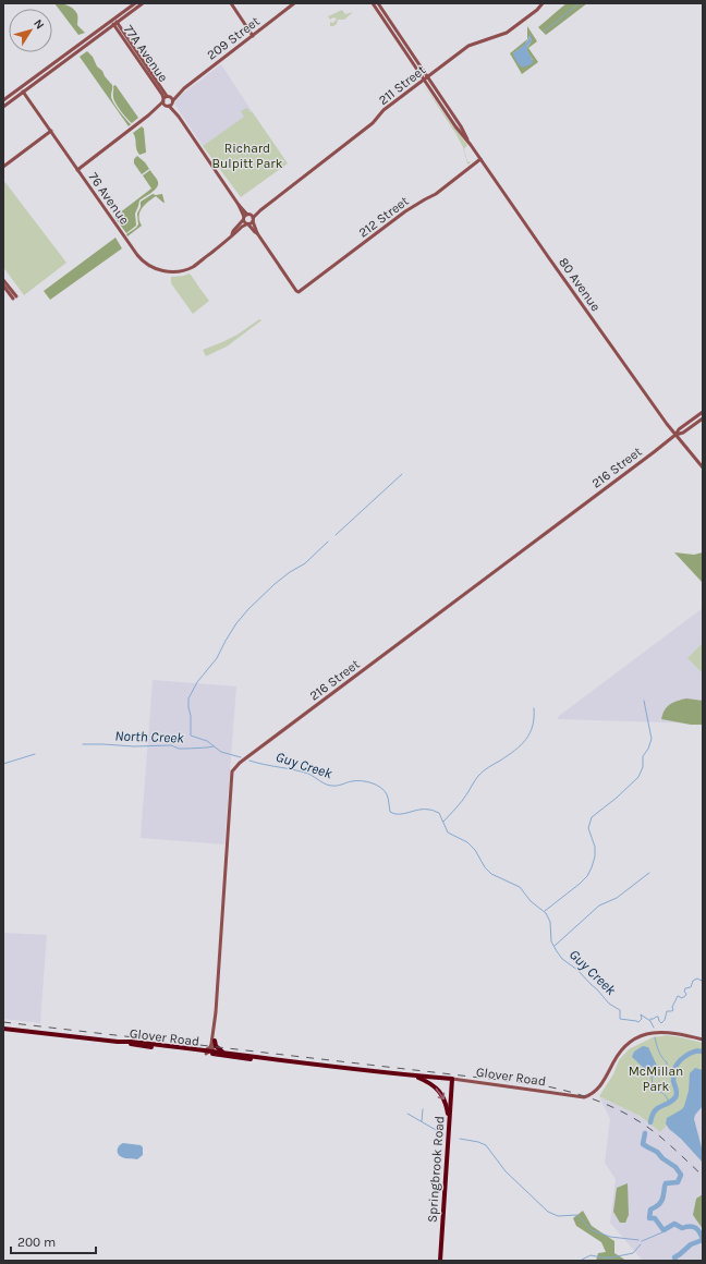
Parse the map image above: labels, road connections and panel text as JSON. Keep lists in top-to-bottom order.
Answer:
{
  "streets": {
    "highway": ["Glover Road", "Springbrook Road"],
    "main road": [
      "209 Street",
      "77A Avenue",
      "211 Street",
      "76 Avenue",
      "212 Street",
      "80 Avenue",
      "216 Street"
    ]
  },
  "crossings": [
    ["209 Street", "77A Avenue"],
    ["209 Street", "76 Avenue"],
    ["211 Street", "80 Avenue"],
    ["212 Street", "80 Avenue"],
    ["80 Avenue", "216 Street"],
    ["216 Street", "Glover Road"],
    ["Glover Road", "Springbrook Road"]
  ],
  "water": ["North Creek", "Guy Creek"],
  "parks": ["Richard Bulpitt Park", "McMillan Park"],
  "scale_bar": "200 m",
  "north": "top right"
}
